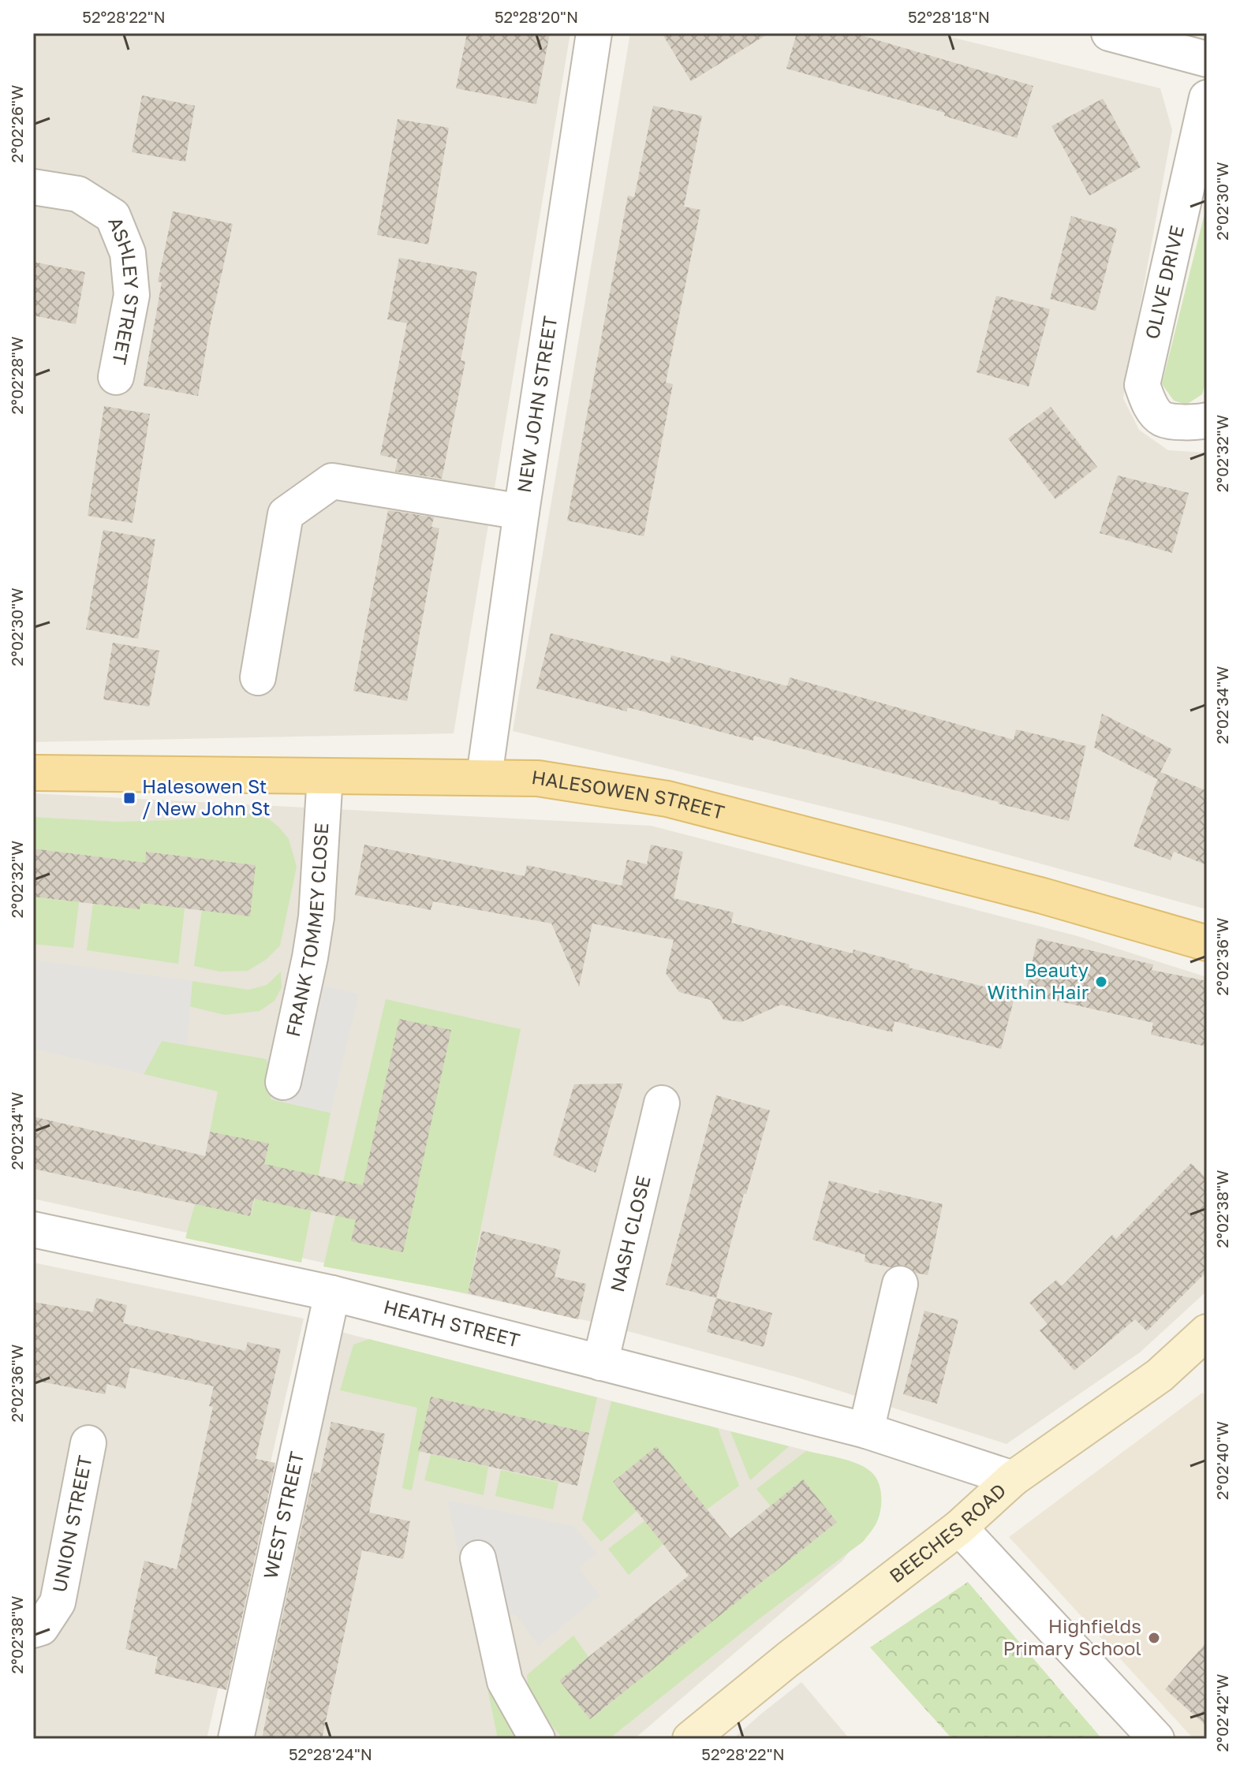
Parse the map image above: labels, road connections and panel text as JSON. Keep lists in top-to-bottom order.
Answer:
{
  "streets": {
    "main road": ["HALESOWEN STREET"],
    "street": [
      "OLIVE DRIVE",
      "ASHLEY STREET",
      "NEW JOHN STREET",
      "FRANK TOMMEY CLOSE",
      "NASH CLOSE",
      "HEATH STREET",
      "WEST STREET",
      "UNION STREET",
      "BEECHES ROAD"
    ]
  },
  "crossings": [
    ["NEW JOHN STREET", "HALESOWEN STREET"],
    ["HALESOWEN STREET", "FRANK TOMMEY CLOSE"],
    ["NASH CLOSE", "HEATH STREET"],
    ["HEATH STREET", "WEST STREET"],
    ["HEATH STREET", "BEECHES ROAD"]
  ],
  "places": {
    "transit": ["Halesowen St / New John St"],
    "other": ["Beauty Within Hair", "Highfields Primary School"]
  },
  "coordinates": [
    "52°28'22\"N",
    "52°28'20\"N",
    "52°28'18\"N",
    "2°02'26\"W",
    "2°02'30\"W",
    "2°02'28\"W",
    "2°02'32\"W",
    "2°02'34\"W",
    "2°02'36\"W",
    "2°02'38\"W",
    "2°02'40\"W",
    "2°02'42\"W",
    "52°28'24\"N"
  ]
}
